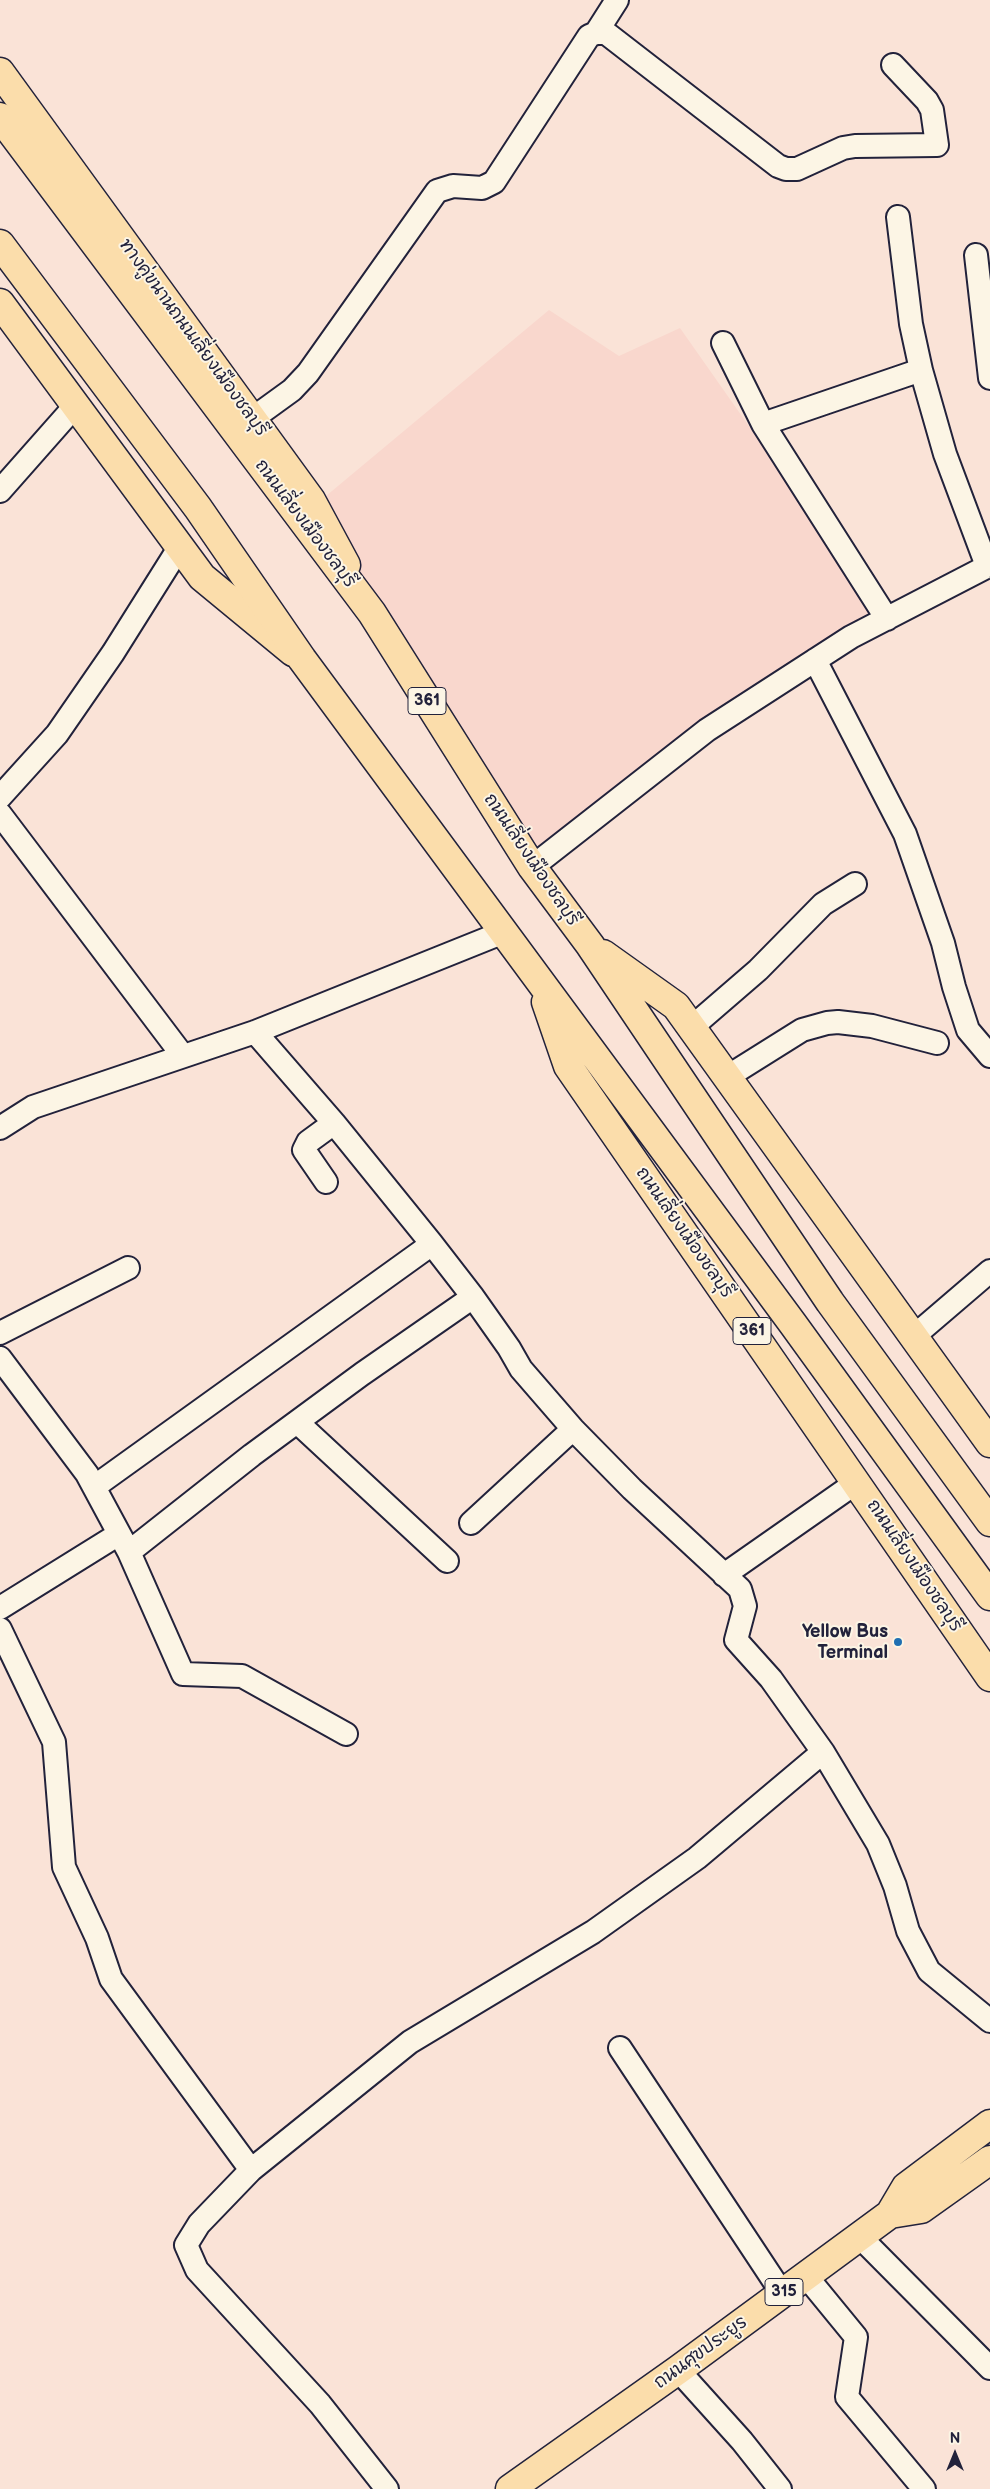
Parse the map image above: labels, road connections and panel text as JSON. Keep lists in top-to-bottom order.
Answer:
{
  "streets": {
    "main road": [
      "ทางคู่ขนานถนนเลี่ยงเมืองชลบุรี",
      "ถนนเลี่ยงเมืองชลบุรี",
      "361",
      "315",
      "ถนนศุขประยูร"
    ]
  },
  "crossings": [
    ["ทางคู่ขนานถนนเลี่ยงเมืองชลบุรี", "ถนนเลี่ยงเมืองชลบุรี"],
    ["ถนนเลี่ยงเมืองชลบุรี", "361"]
  ],
  "places": ["Yellow Bus Terminal"],
  "north": "top"
}
